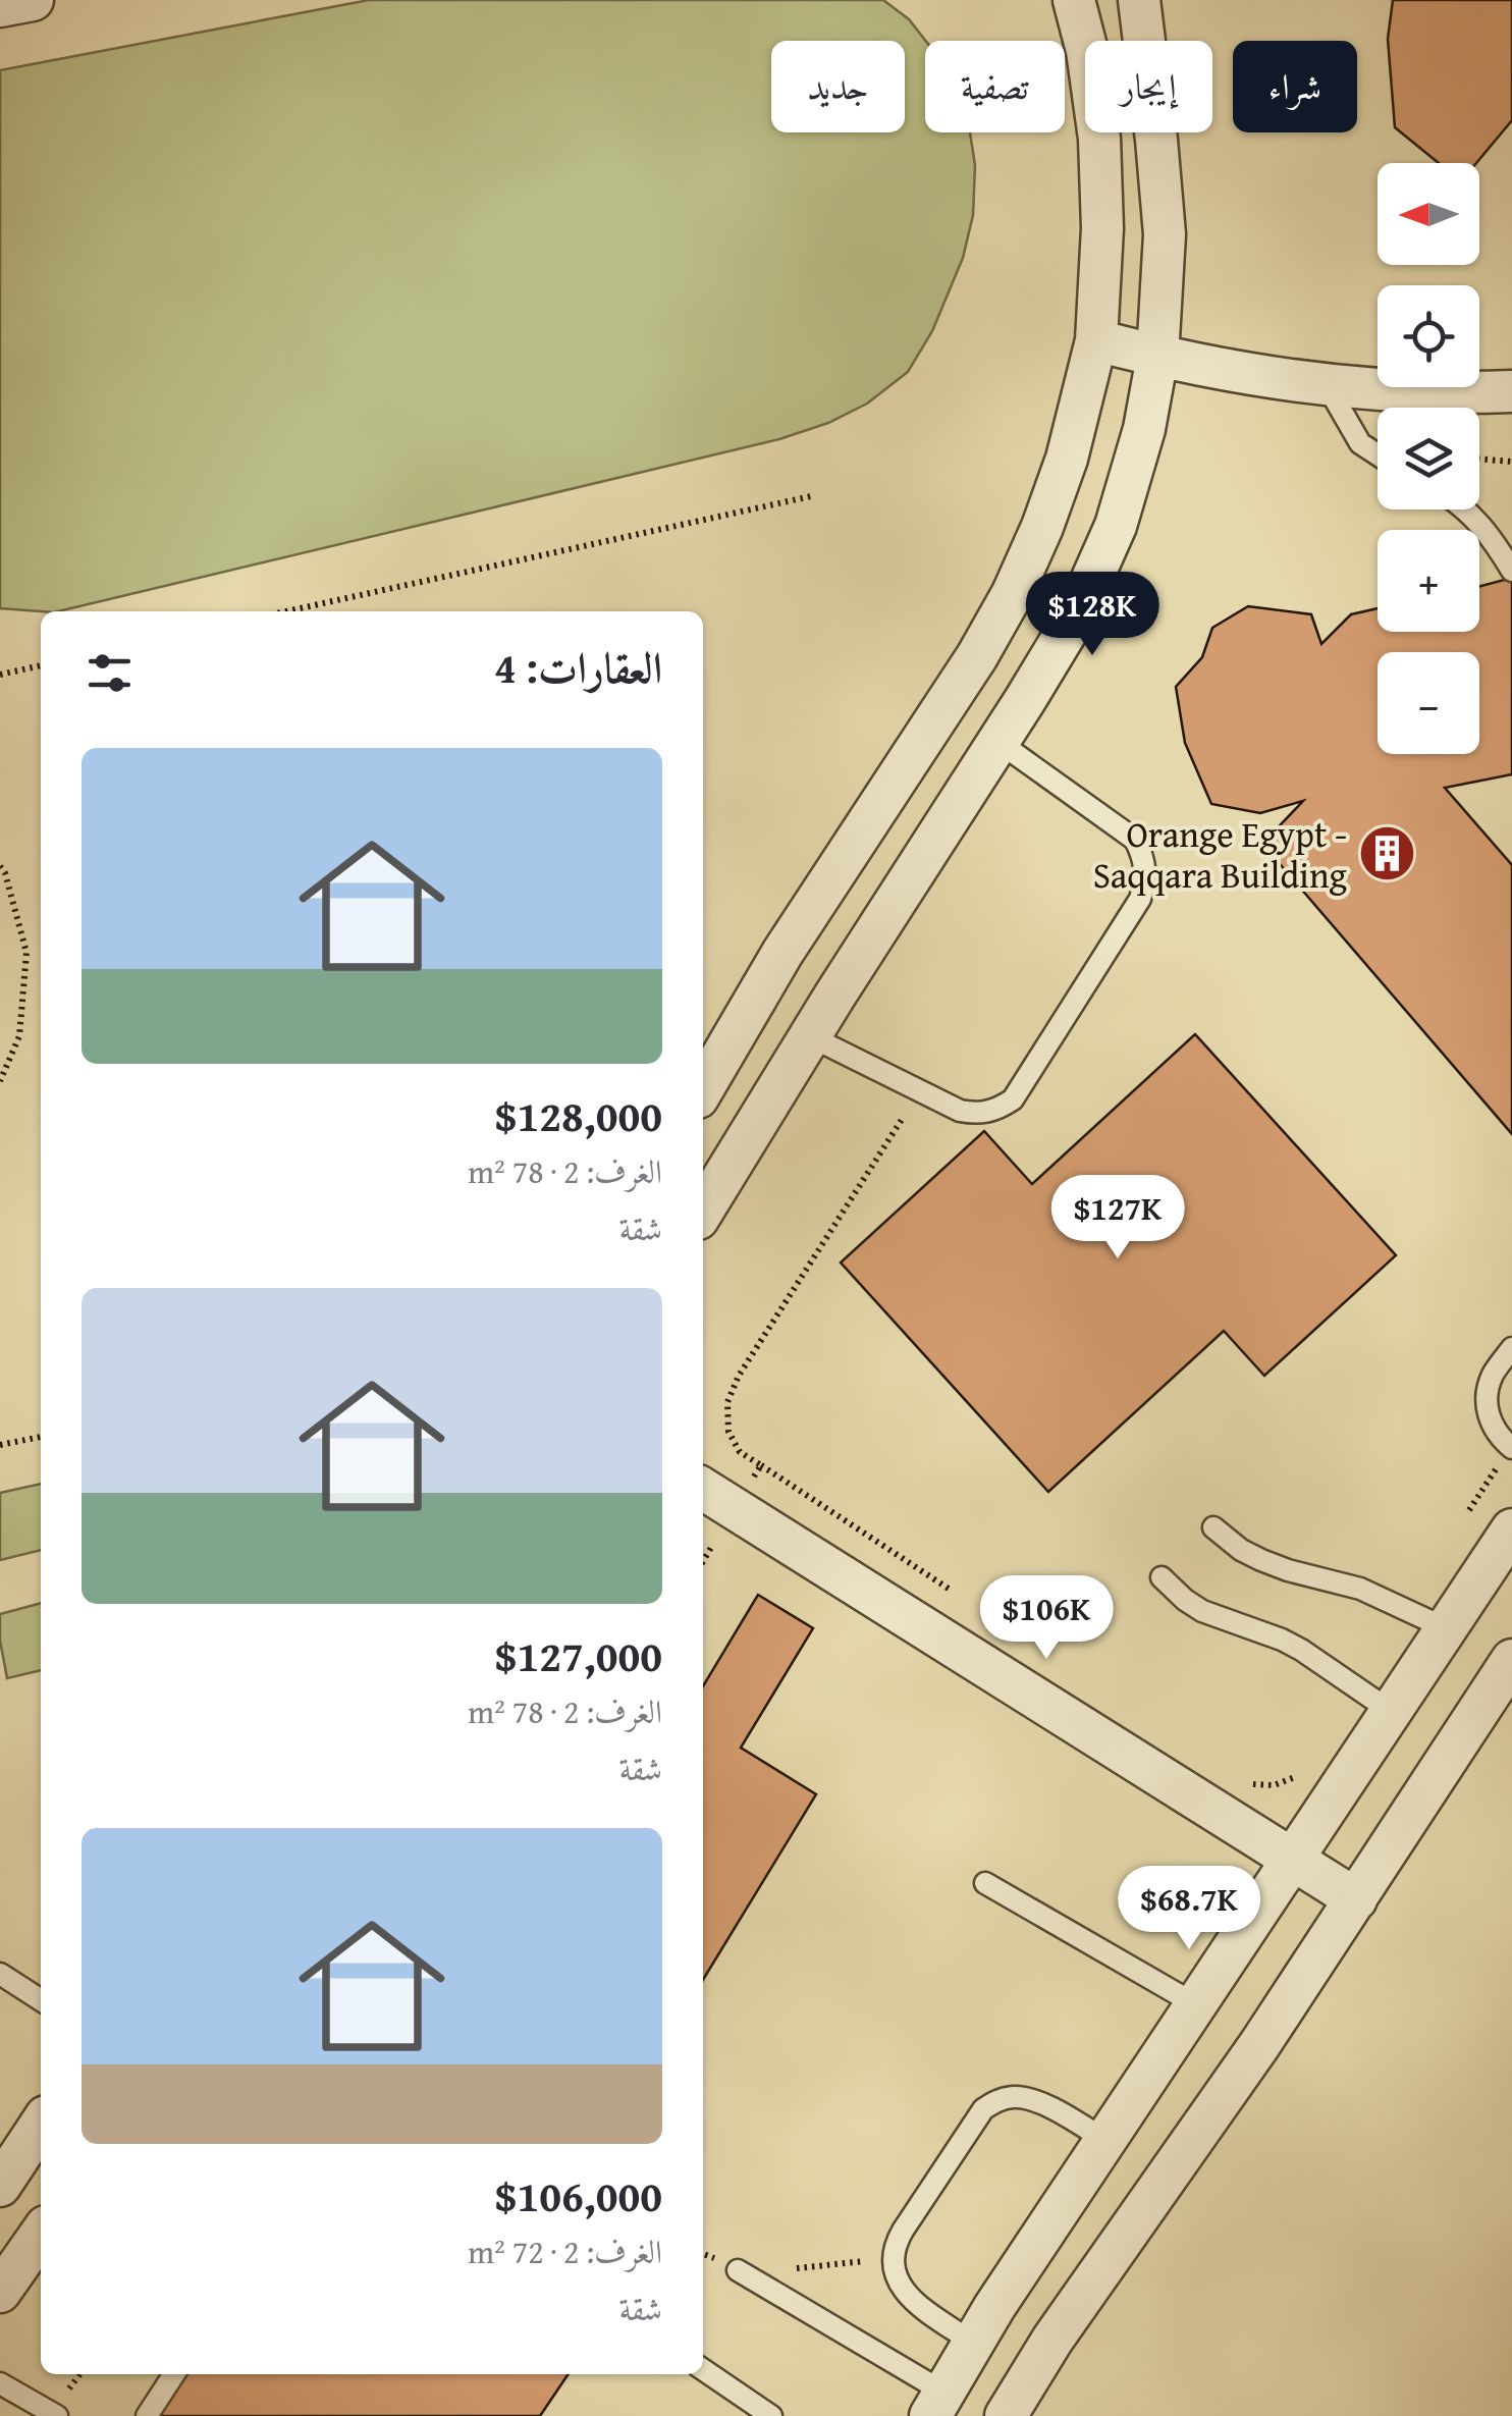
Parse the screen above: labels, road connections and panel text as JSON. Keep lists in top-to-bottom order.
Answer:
{
  "places": {
    "building": ["Orange Egypt - Saqqara Building"]
  },
  "north": "left",
  "page": {
    "chip": [
      "شراء",
      "إيجار",
      "تصفية",
      "جديد"
    ],
    "map_buttons": ["+", "−"],
    "price": [
      "$128K",
      "$127K",
      "$106K",
      "$68.7K"
    ],
    "heading": "العقارات: 4",
    "list": [
      {
        "name": "$128,000",
        "note": "الغرف: 2 · 78 m² · شقة"
      },
      {
        "name": "$127,000",
        "note": "الغرف: 2 · 78 m² · شقة"
      },
      {
        "name": "$106,000",
        "note": "الغرف: 2 · 72 m² · شقة"
      }
    ]
  }
}
